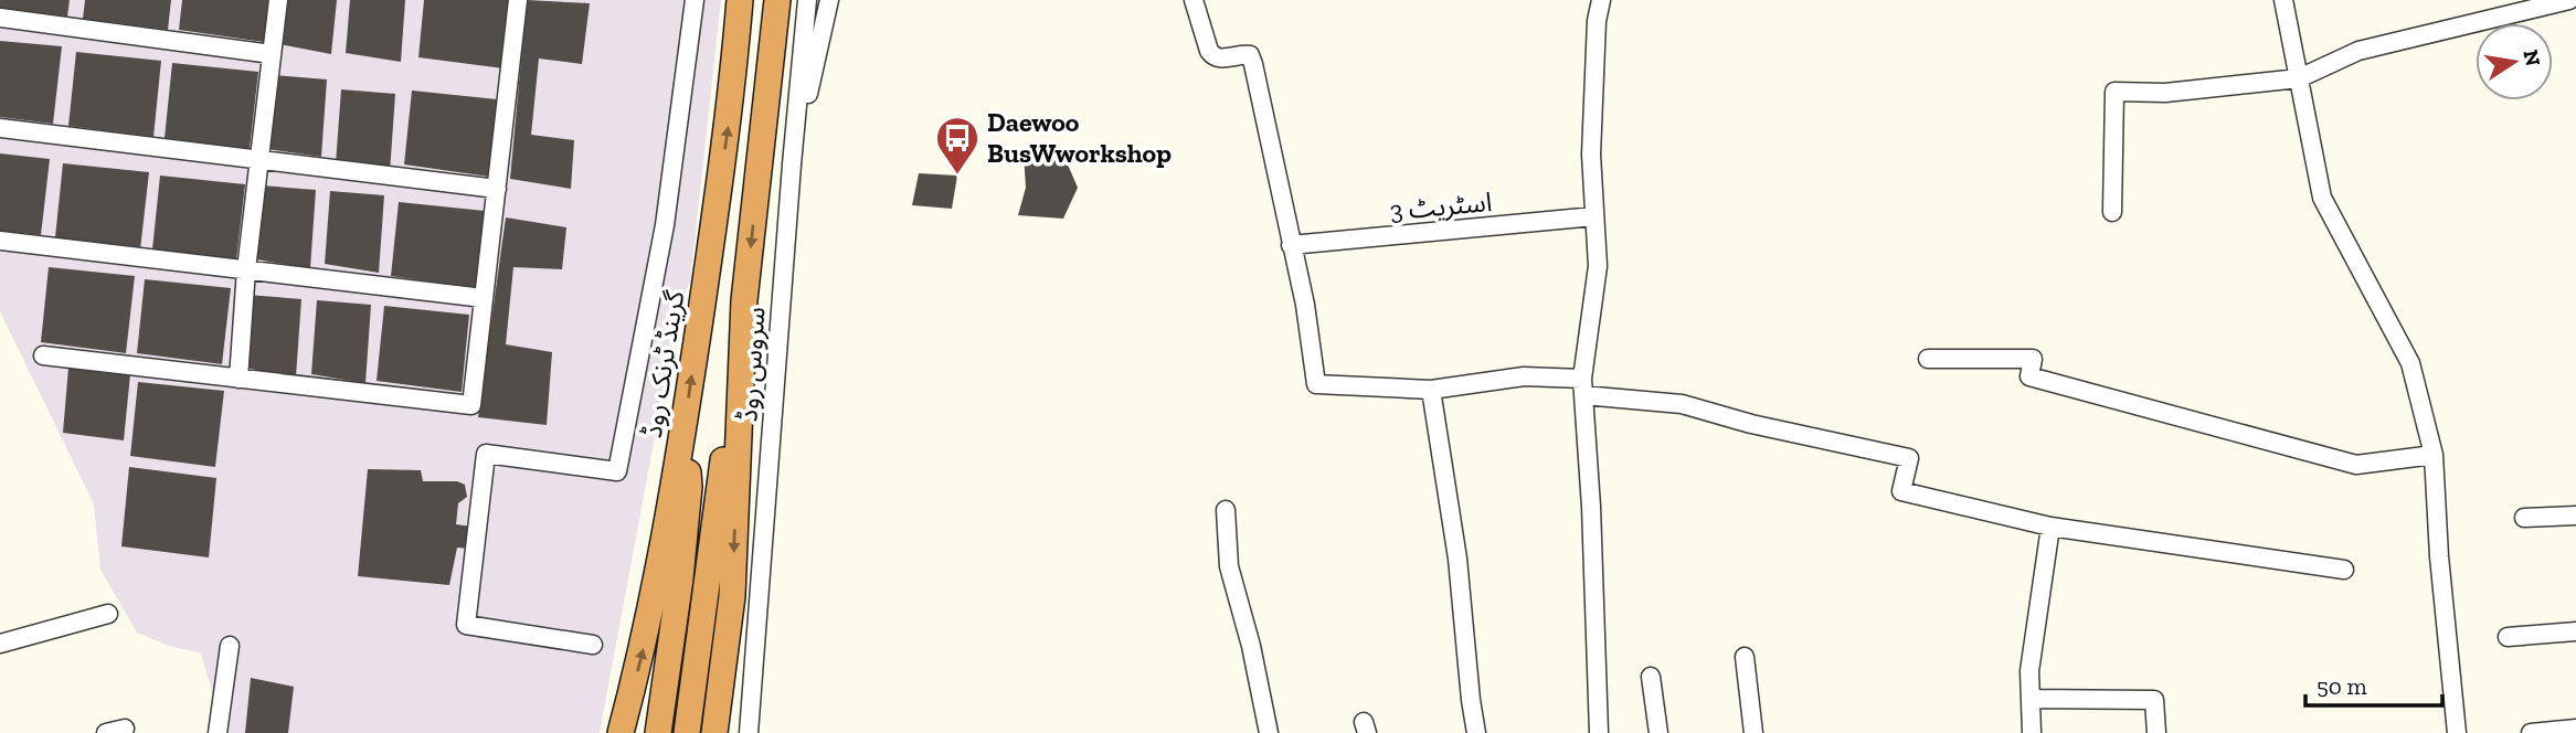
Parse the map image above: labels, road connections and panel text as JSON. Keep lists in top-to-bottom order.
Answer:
{
  "streets": {
    "highway": ["گرینڈ ٹرنک روڈ"],
    "street": ["اسٹریٹ 3", "سروس روڈ"]
  },
  "places": {
    "bus stop": ["Daewoo BusWworkshop"]
  },
  "scale_bar": "50 m",
  "north": "right"
}
